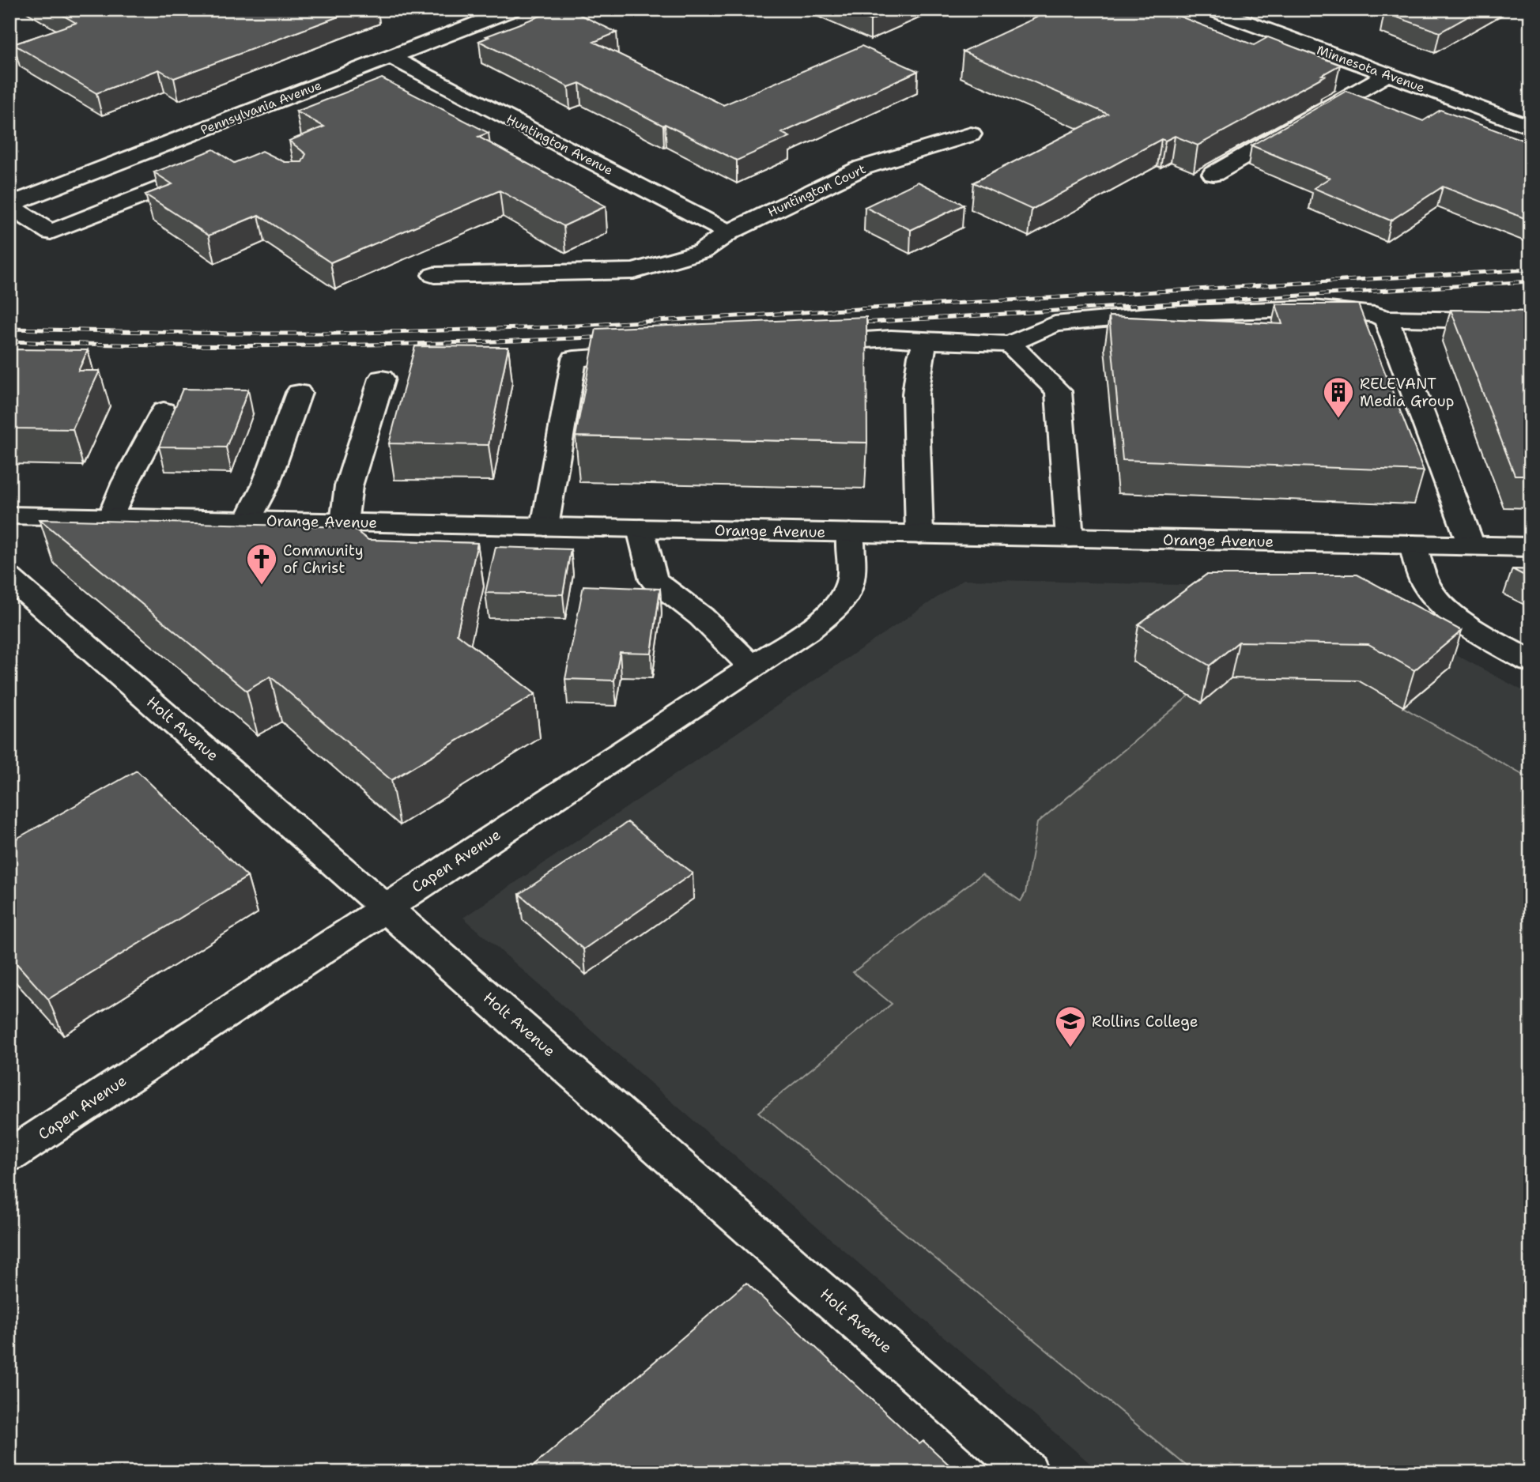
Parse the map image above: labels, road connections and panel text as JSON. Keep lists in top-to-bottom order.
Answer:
{
  "streets": {
    "street": [
      "Minnesota Avenue",
      "Pennsylvania Avenue",
      "Huntington Avenue",
      "Huntington Court",
      "Orange Avenue",
      "Holt Avenue",
      "Capen Avenue"
    ]
  },
  "crossings": [
    ["Pennsylvania Avenue", "Huntington Avenue"],
    ["Huntington Avenue", "Huntington Court"],
    ["Orange Avenue", "Capen Avenue"],
    ["Holt Avenue", "Capen Avenue"]
  ],
  "places": {
    "building": ["RELEVANT Media Group"],
    "church": ["Community of Christ"],
    "school or university": ["Rollins College"]
  }
}
